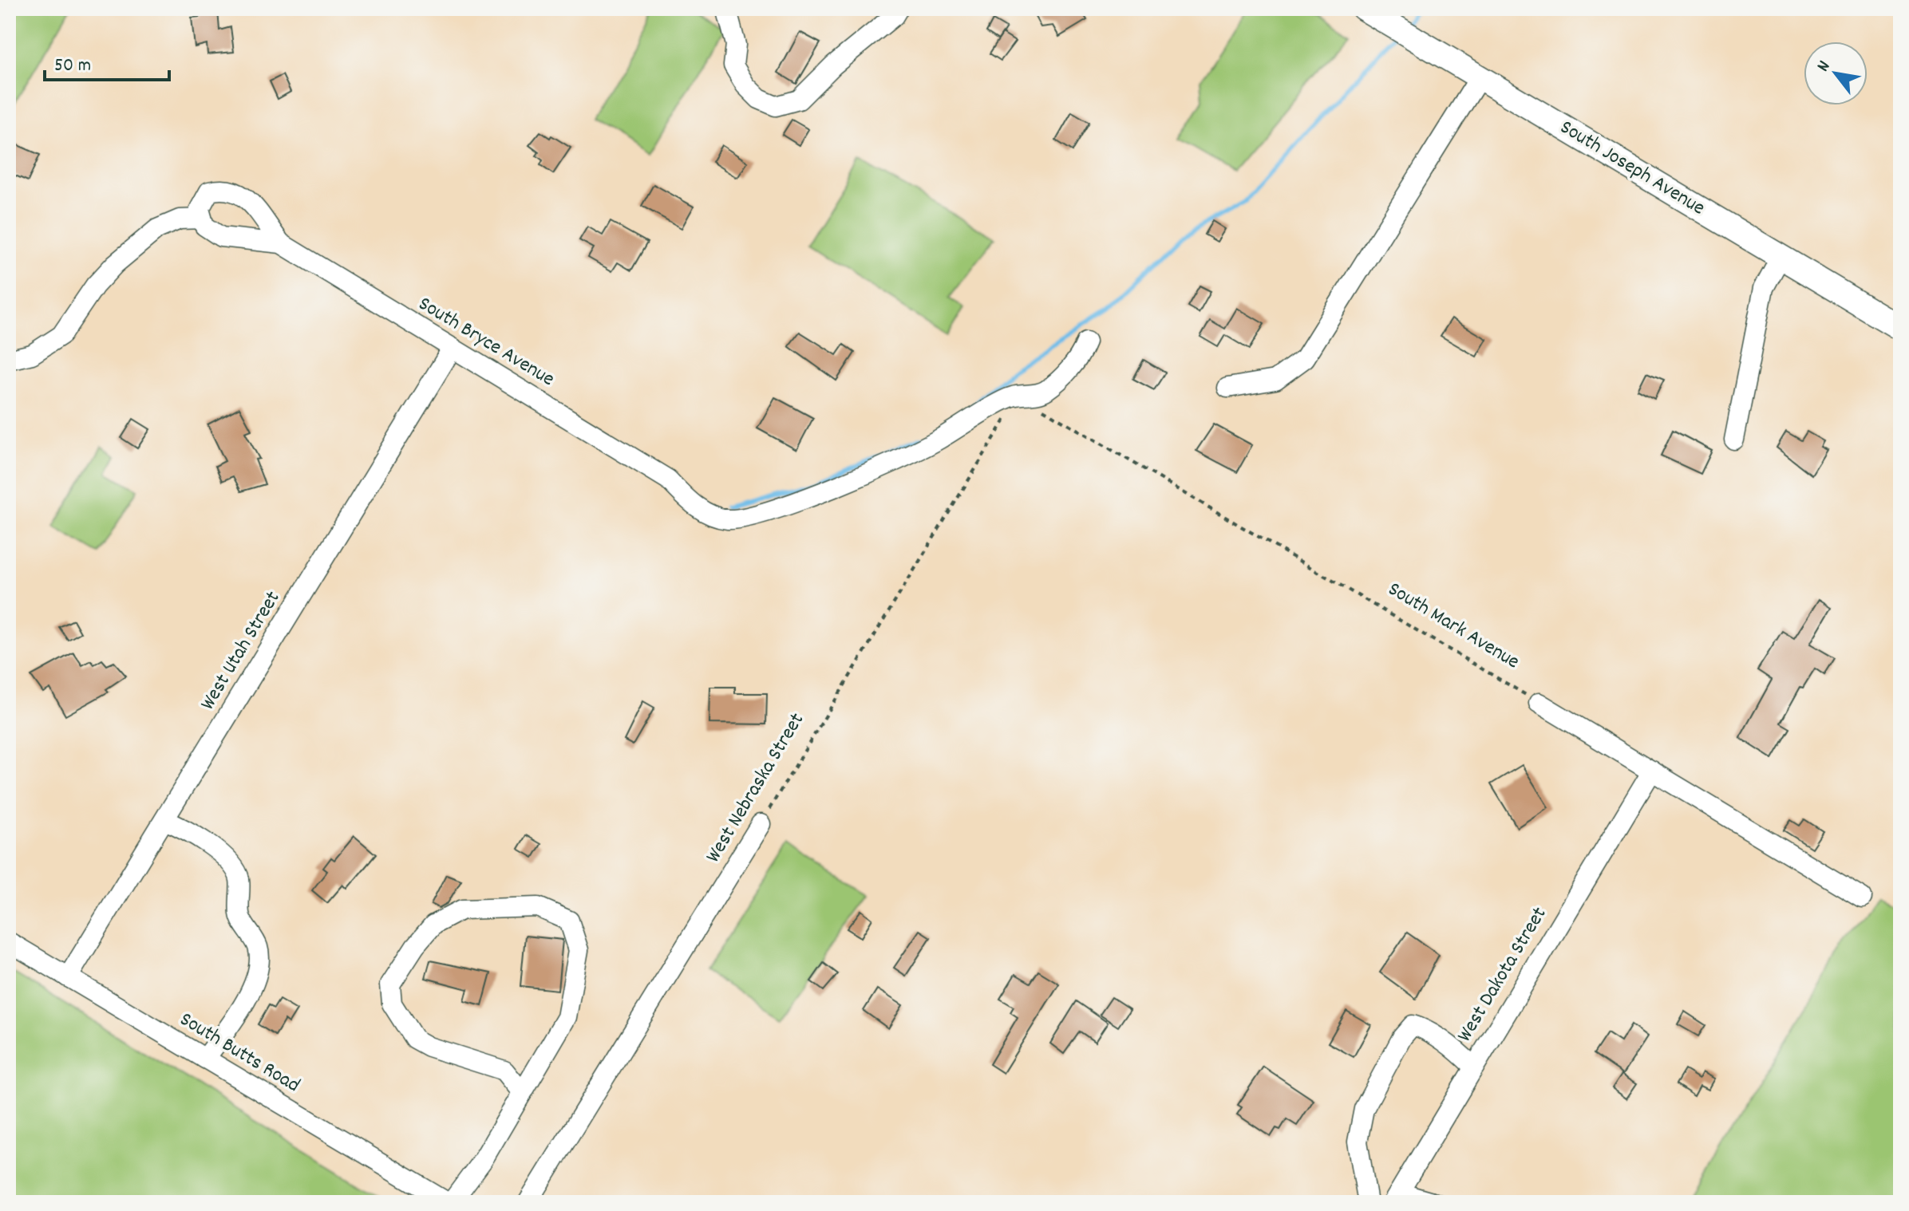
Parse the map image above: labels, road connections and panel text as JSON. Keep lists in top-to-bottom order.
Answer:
{
  "streets": {
    "main road": ["South Joseph Avenue"],
    "street": [
      "South Bryce Avenue",
      "West Utah Street",
      "West Nebraska Street",
      "West Dakota Street",
      "South Butts Road"
    ],
    "path": ["South Mark Avenue"]
  },
  "crossings": [
    ["South Bryce Avenue", "South Mark Avenue"],
    ["South Bryce Avenue", "West Utah Street"],
    ["South Bryce Avenue", "West Nebraska Street"],
    ["South Mark Avenue", "West Nebraska Street"],
    ["West Utah Street", "South Butts Road"]
  ],
  "scale_bar": "50 m",
  "north": "top left"
}
